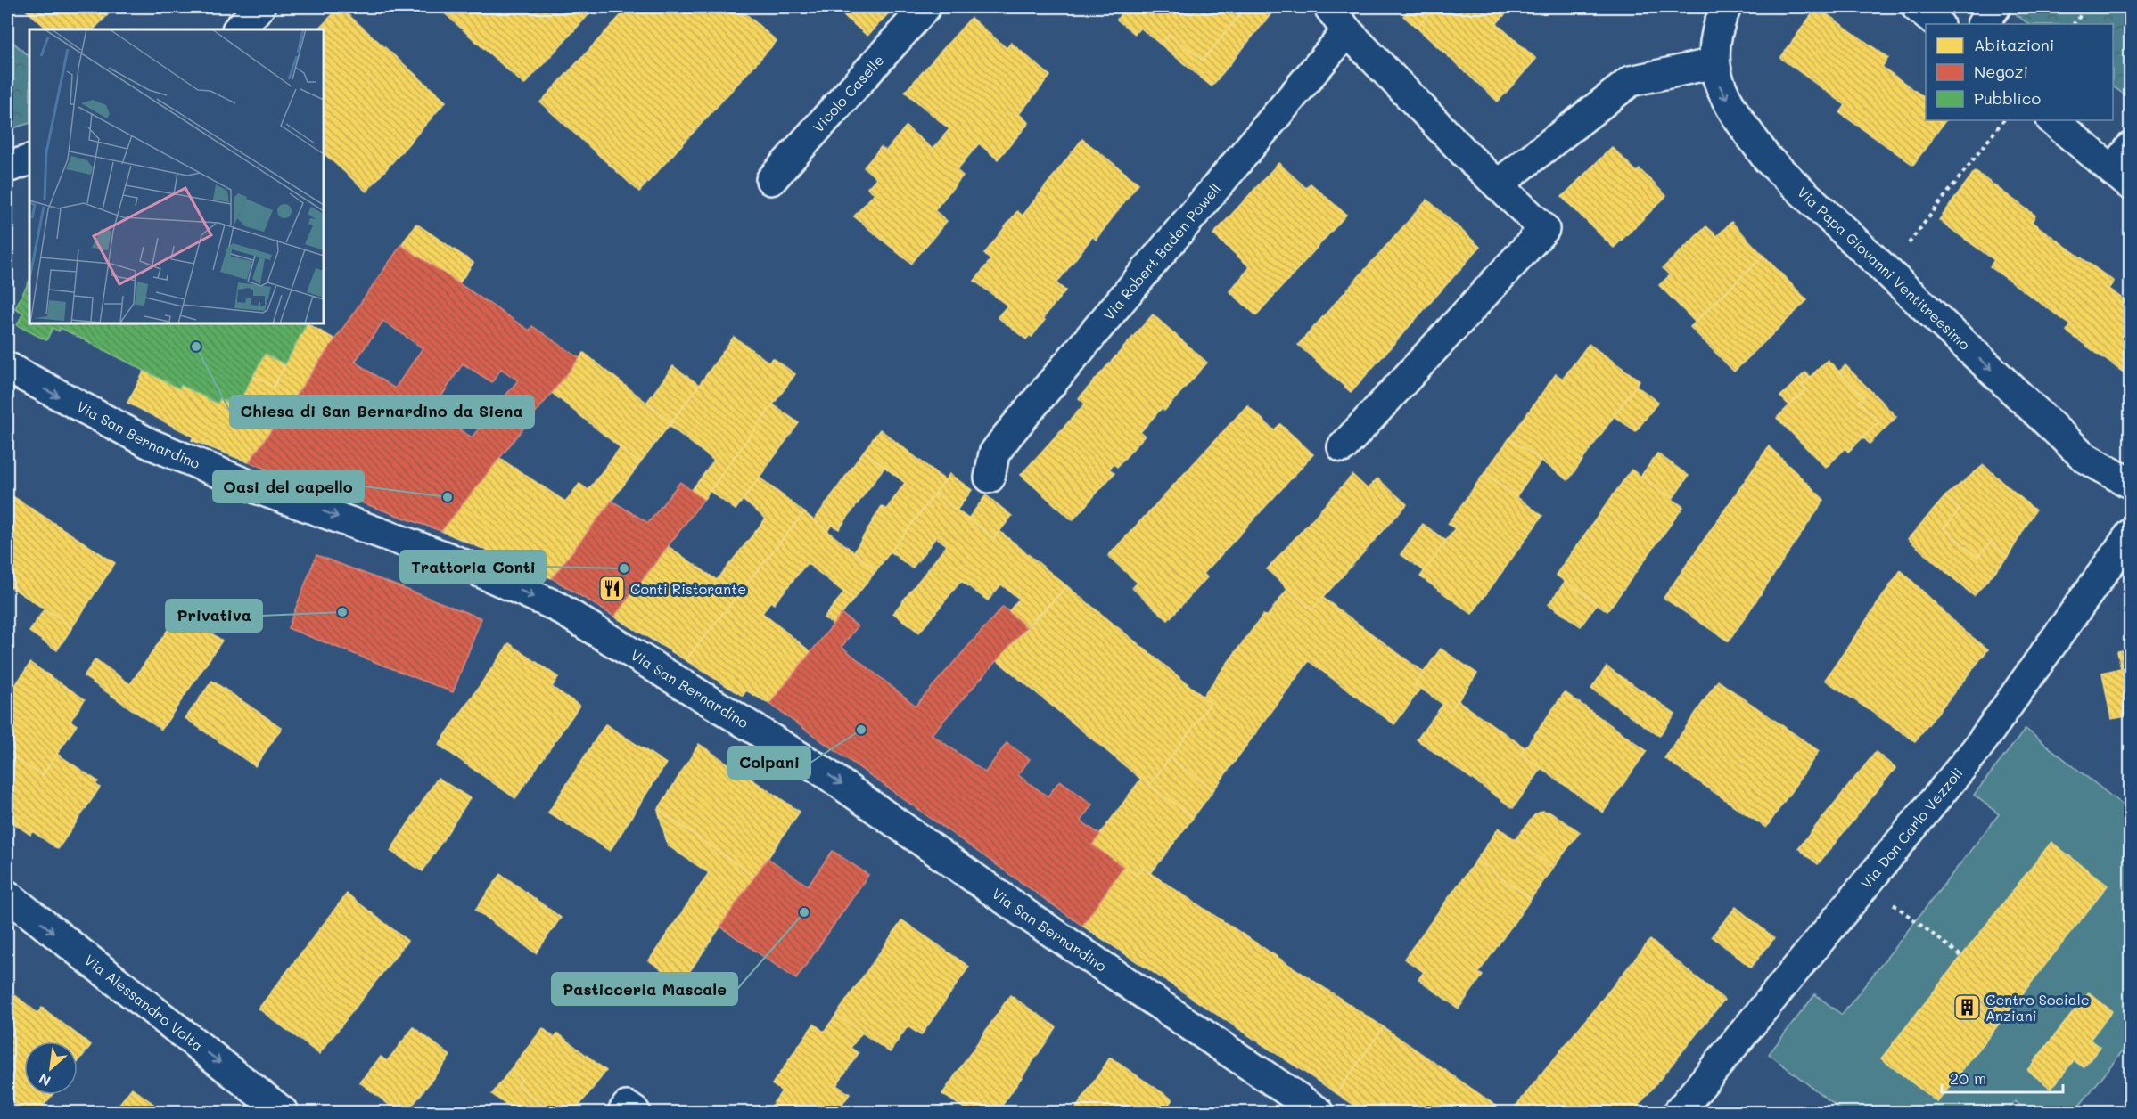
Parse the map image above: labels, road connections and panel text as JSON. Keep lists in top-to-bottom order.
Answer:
{
  "streets": {
    "street": [
      "Vicolo Caselle",
      "Via Robert Baden Powell",
      "Via Papa Giovanni Ventitreesimo",
      "Via San Bernardino",
      "Via Don Carlo Vezzoli",
      "Via Alessandro Volta"
    ]
  },
  "one_way": ["Via Papa Giovanni Ventitreesimo", "Via San Bernardino", "Via Alessandro Volta"],
  "places": {
    "other": [
      "Chiesa di San Bernardino da Siena",
      "Oasi del capello",
      "Trattoria Conti",
      "Privativa",
      "Colpani",
      "Pasticceria Mascale"
    ],
    "restaurant": ["Conti Ristorante"],
    "building": ["Centro Sociale Anziani"]
  },
  "legend": ["Abitazioni", "Negozi", "Pubblico"],
  "scale_bar": "20 m",
  "north": "bottom left"
}
